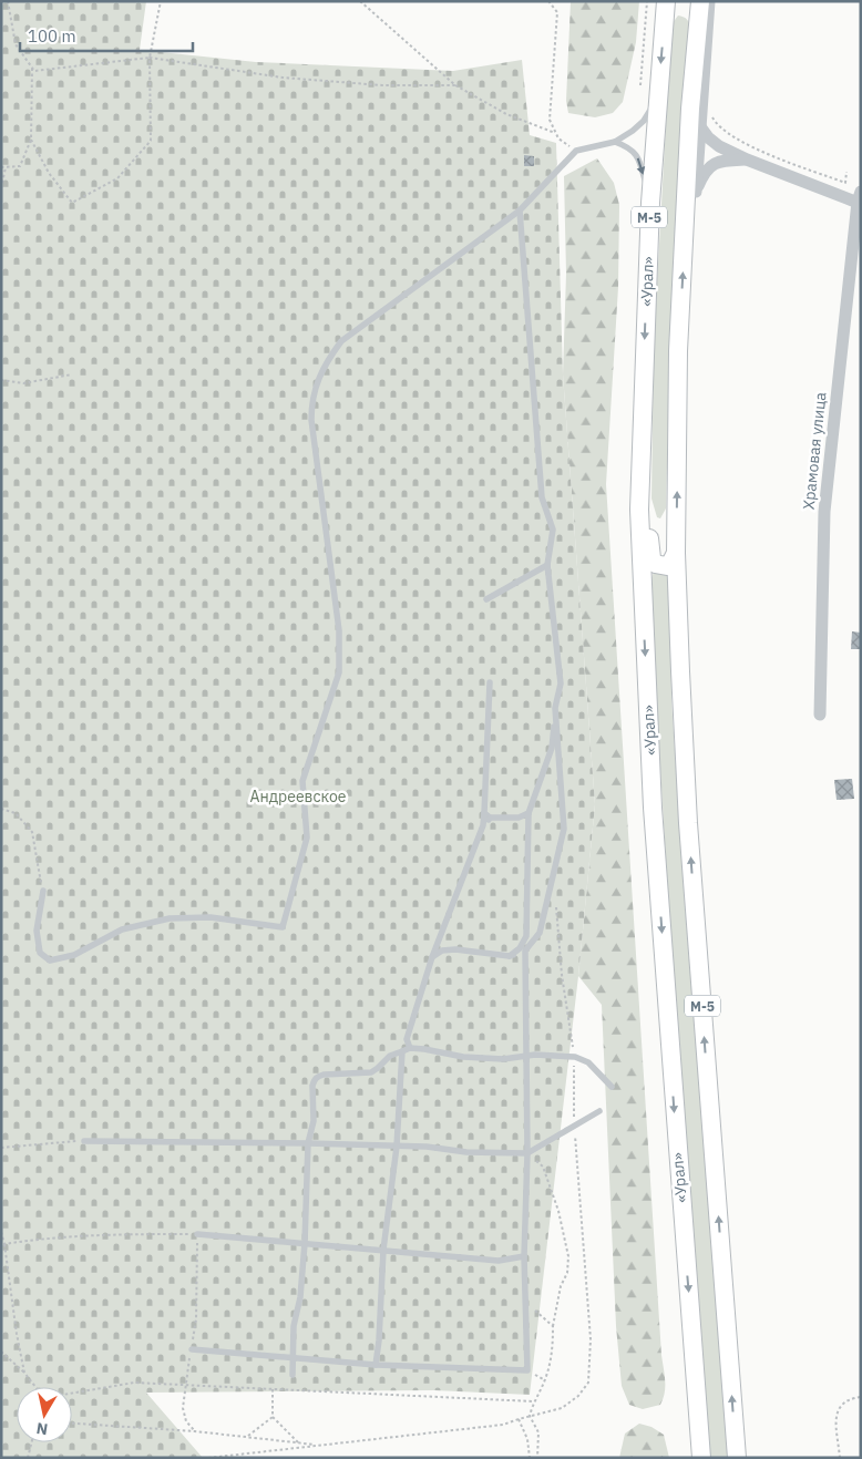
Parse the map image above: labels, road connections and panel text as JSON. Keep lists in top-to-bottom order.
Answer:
{
  "streets": {
    "main road": ["М-5", "«Урал»"],
    "street": ["Храмовая улица"]
  },
  "parks": ["Андреевское"],
  "scale_bar": "100 m",
  "north": "bottom"
}
